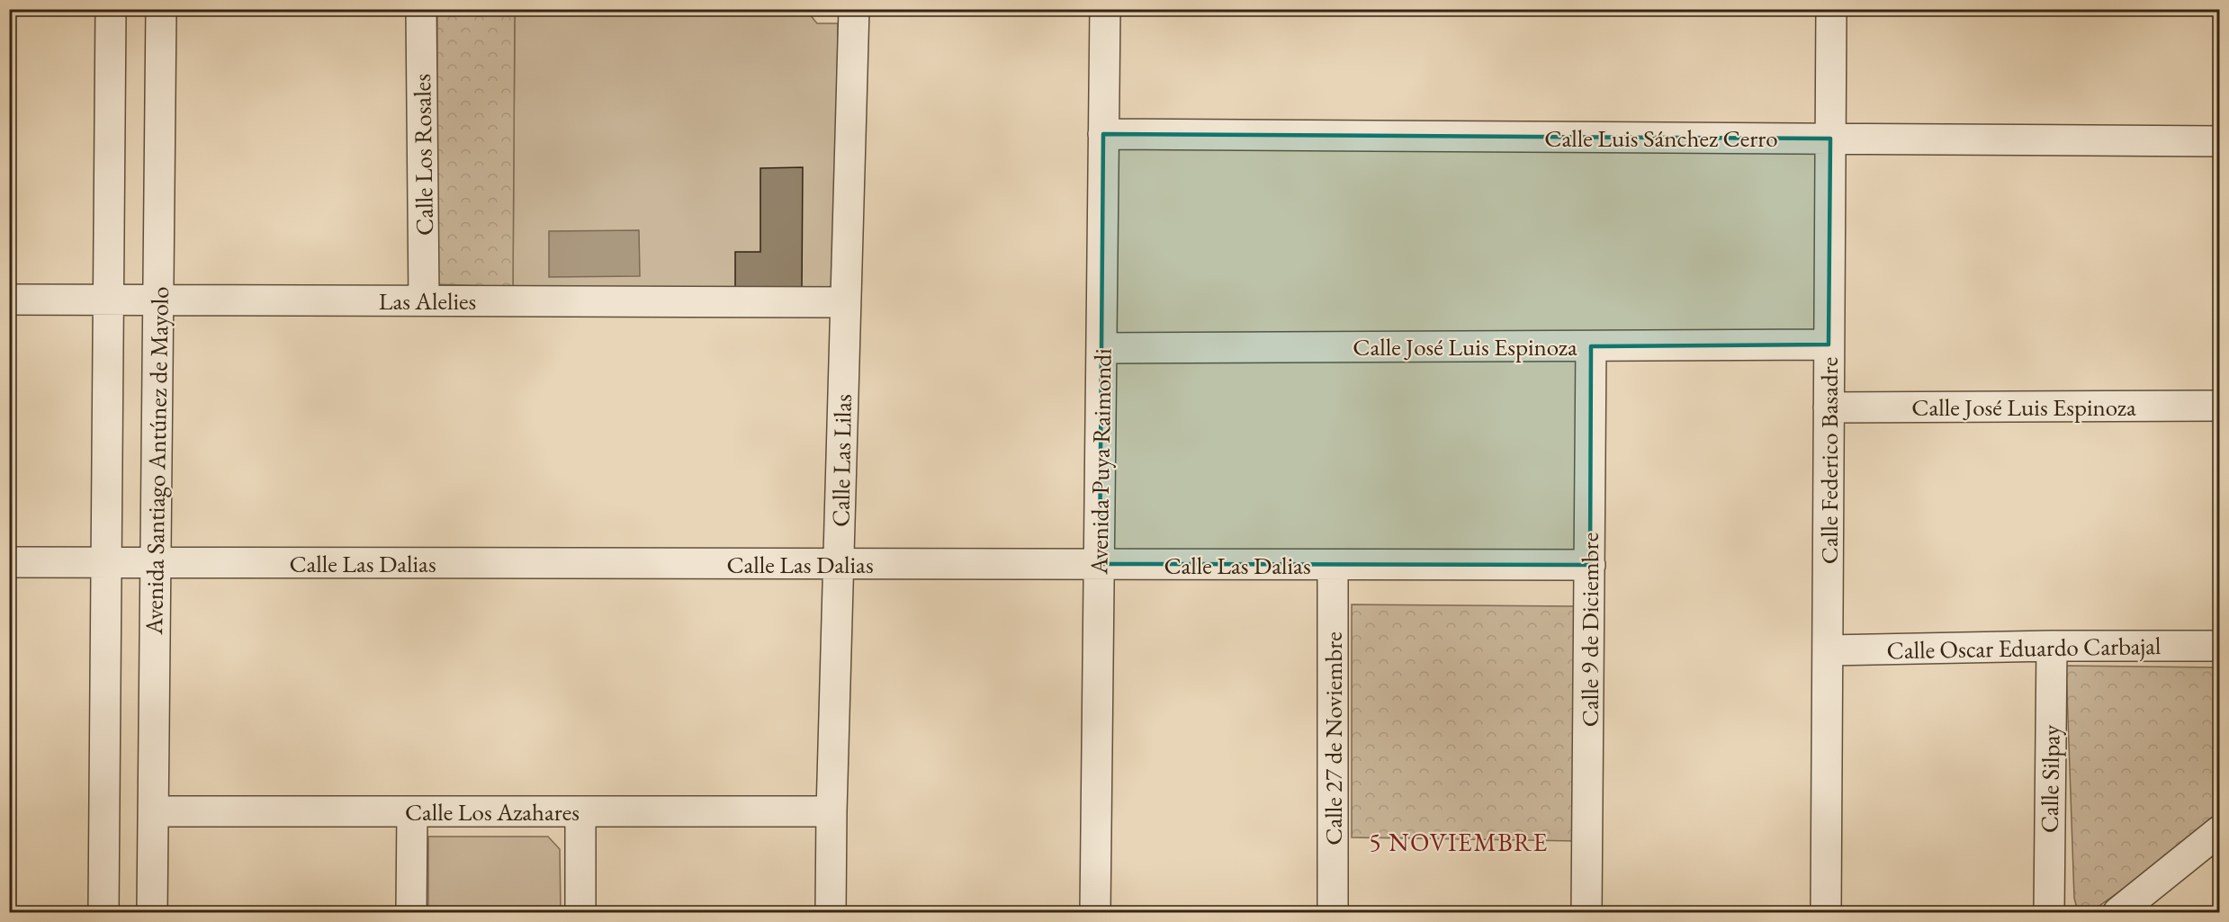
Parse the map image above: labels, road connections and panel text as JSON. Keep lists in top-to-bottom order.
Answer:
{
  "streets": {
    "street": [
      "Calle Luis Sánchez Cerro",
      "Calle Los Rosales",
      "Las Alelies",
      "Calle José Luis Espinoza",
      "Avenida Santiago Antúnez de Mayolo",
      "Calle Las Lilas",
      "Calle Federico Basadre",
      "Avenida Puya Raimondi",
      "Calle Las Dalias",
      "Calle 9 de Diciembre",
      "Calle Oscar Eduardo Carbajal",
      "Calle 27 de Noviembre",
      "Calle Silpay",
      "Calle Los Azahares"
    ]
  },
  "crossings": [
    ["Calle Luis Sánchez Cerro", "Calle Federico Basadre"],
    ["Calle Luis Sánchez Cerro", "Avenida Puya Raimondi"],
    ["Calle Los Rosales", "Las Alelies"],
    ["Las Alelies", "Avenida Santiago Antúnez de Mayolo"],
    ["Las Alelies", "Calle Las Lilas"],
    ["Calle José Luis Espinoza", "Calle Federico Basadre"],
    ["Calle José Luis Espinoza", "Avenida Puya Raimondi"],
    ["Calle José Luis Espinoza", "Calle 9 de Diciembre"],
    ["Avenida Santiago Antúnez de Mayolo", "Calle Las Dalias"],
    ["Avenida Santiago Antúnez de Mayolo", "Calle Los Azahares"],
    ["Calle Las Lilas", "Calle Las Dalias"],
    ["Calle Las Lilas", "Calle Los Azahares"],
    ["Calle Federico Basadre", "Calle Oscar Eduardo Carbajal"],
    ["Avenida Puya Raimondi", "Calle Las Dalias"],
    ["Calle Las Dalias", "Calle 9 de Diciembre"],
    ["Calle Las Dalias", "Calle 27 de Noviembre"],
    ["Calle Oscar Eduardo Carbajal", "Calle Silpay"]
  ],
  "districts": ["5 NOVIEMBRE"]
}
